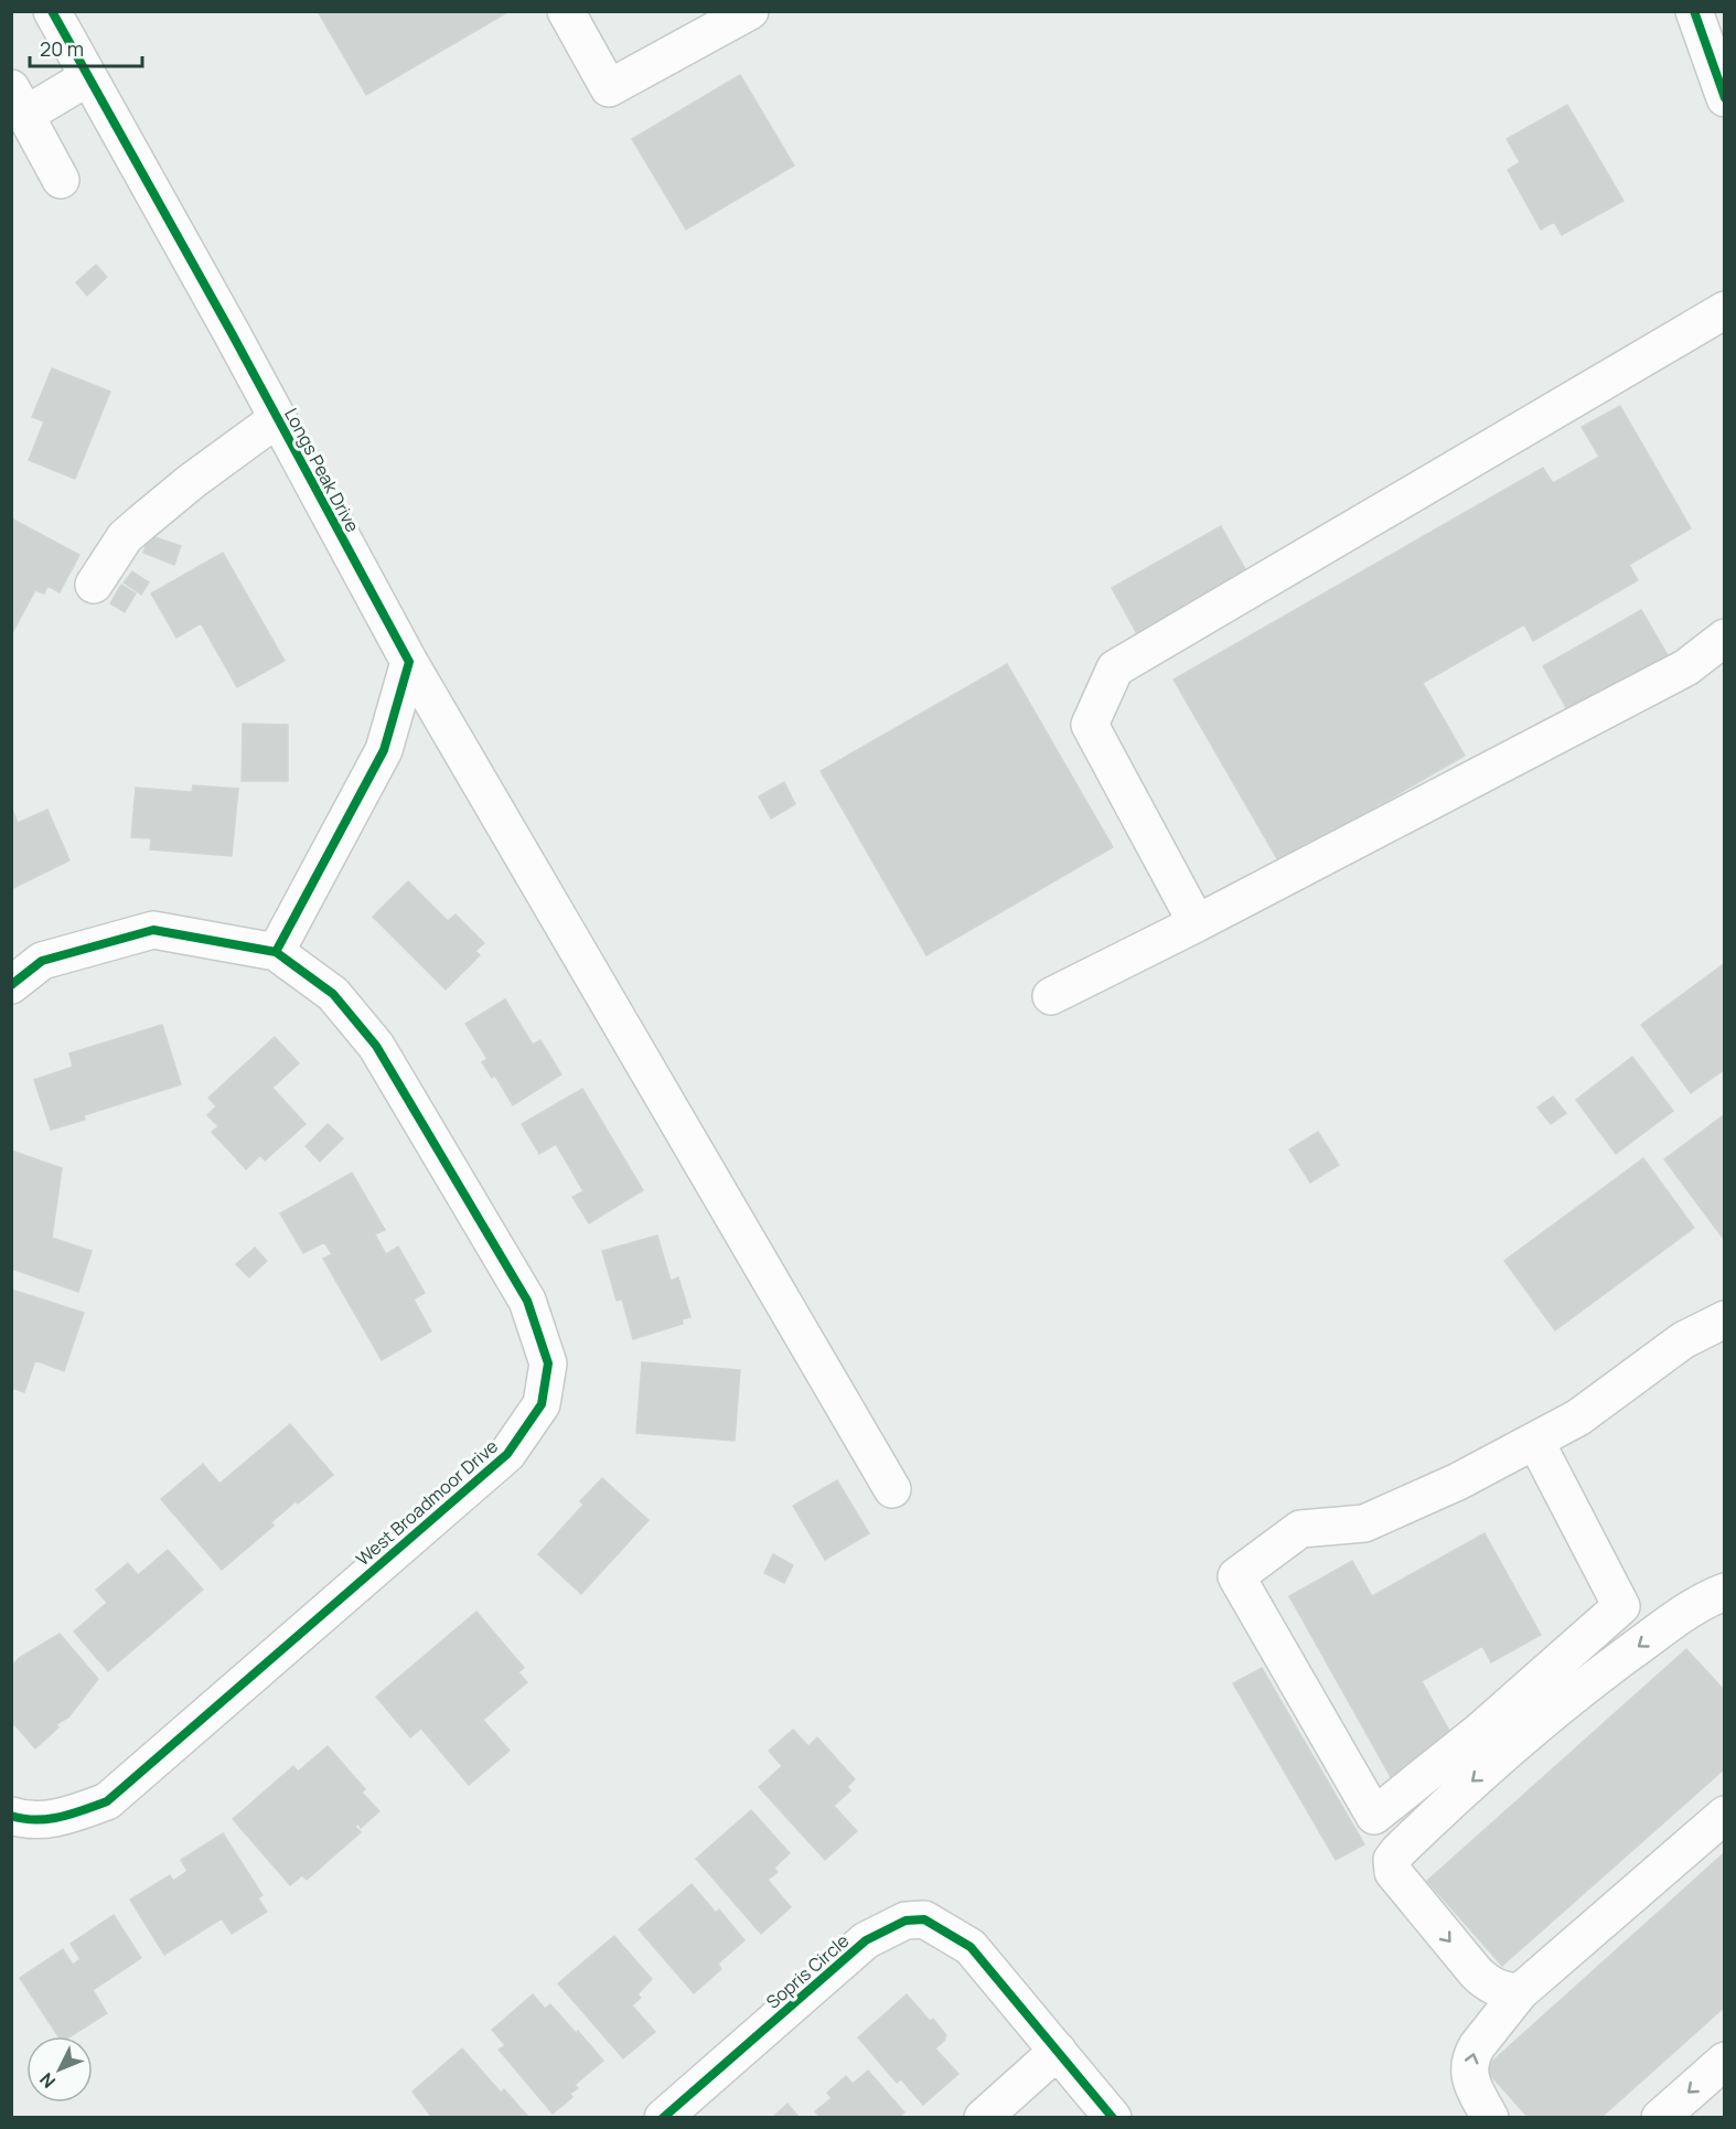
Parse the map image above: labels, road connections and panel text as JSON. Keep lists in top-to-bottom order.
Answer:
{
  "streets": {
    "street": ["Longs Peak Drive", "West Broadmoor Drive", "Sopris Circle"]
  },
  "scale_bar": "20 m",
  "north": "bottom left"
}
